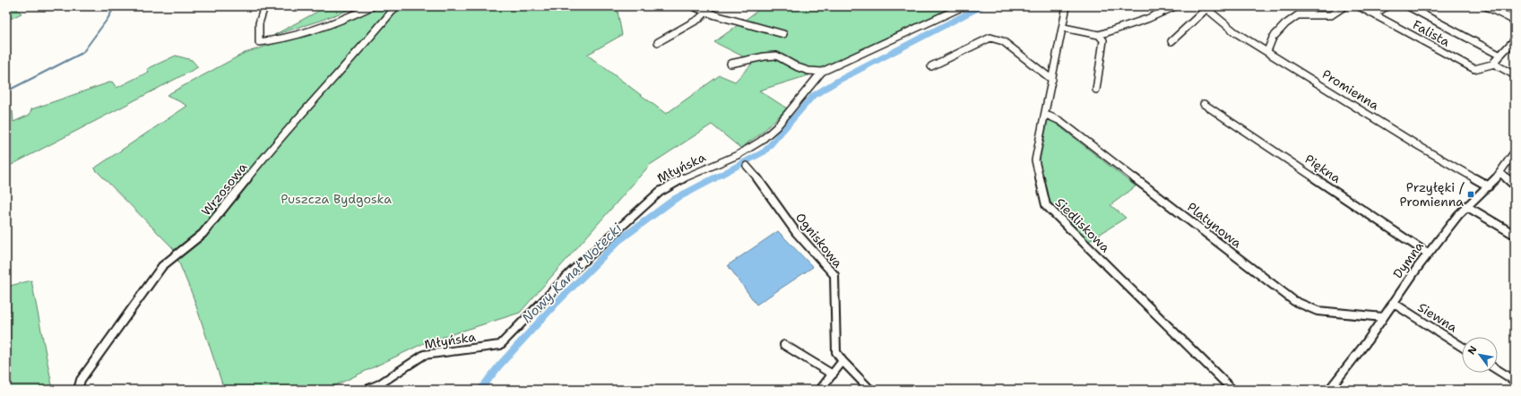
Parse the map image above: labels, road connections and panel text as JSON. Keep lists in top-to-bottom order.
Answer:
{
  "streets": {
    "street": [
      "Falista",
      "Promienna",
      "Młyńska",
      "Piękna",
      "Wrzosowa",
      "Siedliskowa",
      "Platynowa",
      "Ogniskowa",
      "Dymna",
      "Siewna"
    ]
  },
  "crossings": [
    ["Promienna", "Dymna"],
    ["Piękna", "Dymna"],
    ["Siedliskowa", "Platynowa"],
    ["Platynowa", "Dymna"],
    ["Dymna", "Siewna"]
  ],
  "water": ["Nowy Kanał Notecki"],
  "parks": ["Puszcza Bydgoska"],
  "places": {
    "transit": ["Przyłęki / Promienna"]
  },
  "north": "top left"
}
